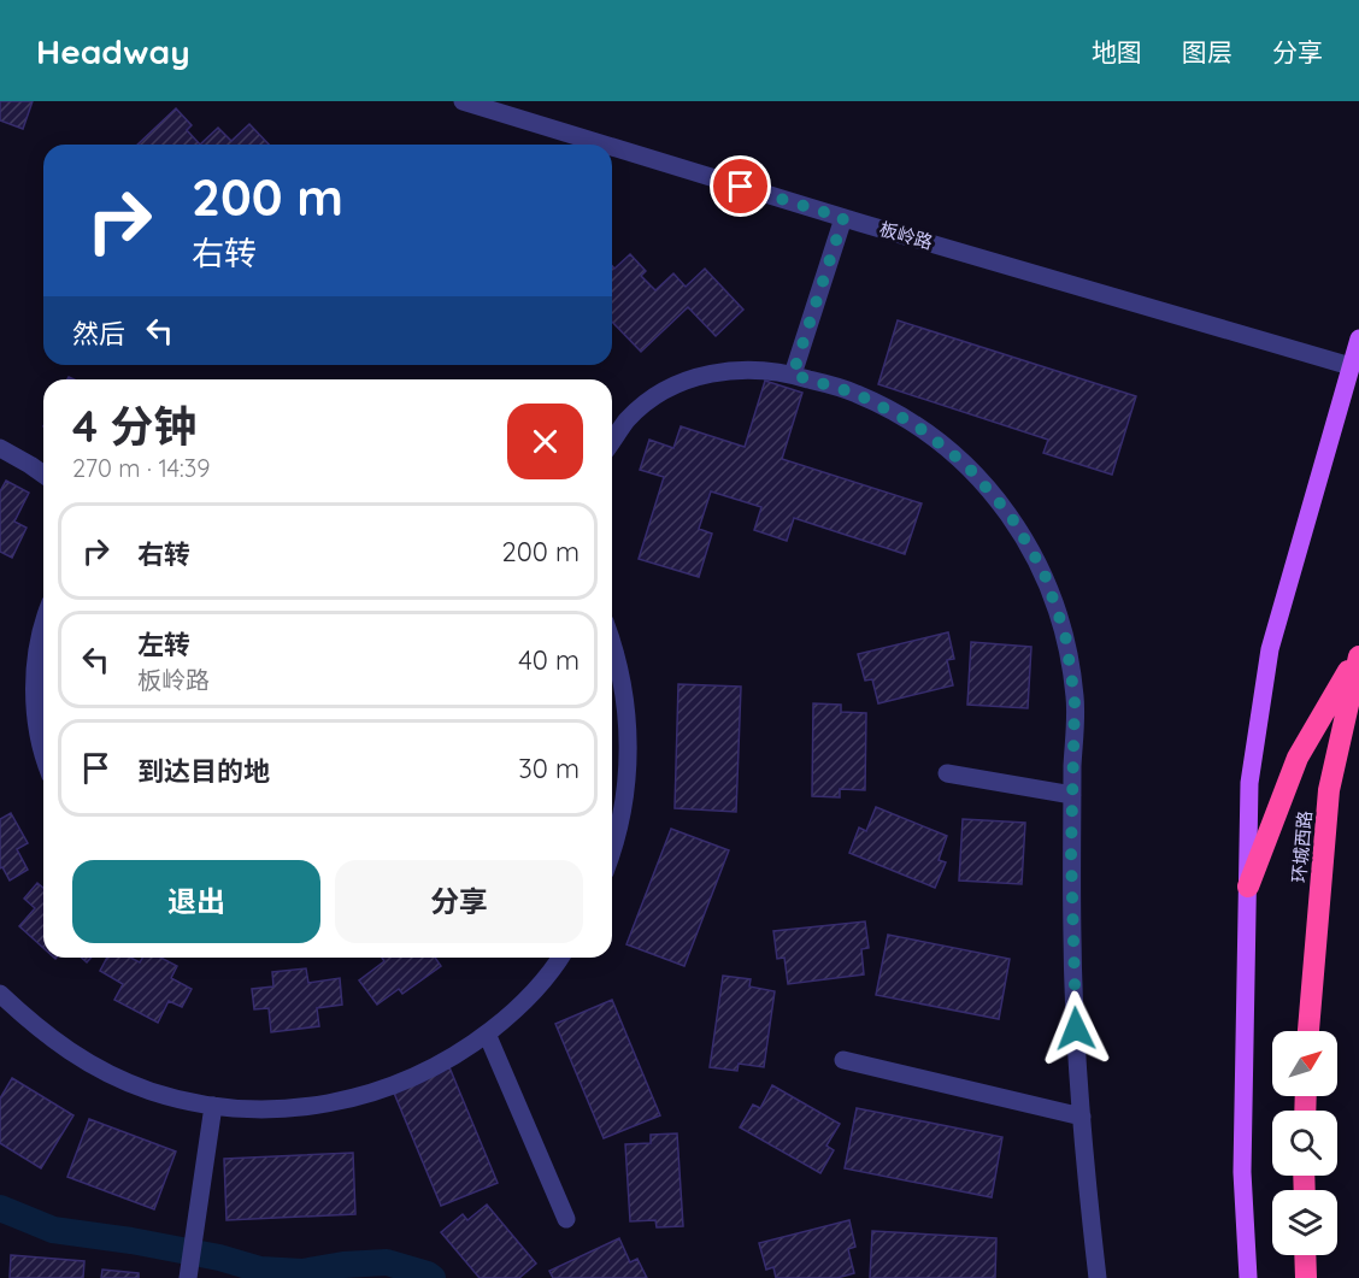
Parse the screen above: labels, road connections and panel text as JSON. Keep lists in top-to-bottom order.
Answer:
{
  "streets": {
    "highway": ["环城西路"],
    "street": ["板岭路"]
  },
  "north": "top right",
  "page": {
    "header": "Headway",
    "nav": ["地图", "图层", "分享"],
    "turn": ["200 m", "右转"],
    "then": "然后",
    "heading": ["4 分钟", "270 m · 14:39"],
    "list": [
      {
        "name": "右转",
        "value": "200 m"
      },
      {
        "name": "左转",
        "note": "板岭路",
        "value": "40 m"
      },
      {
        "name": "到达目的地",
        "value": "30 m"
      }
    ],
    "buttons": ["退出", "分享"]
  }
}
